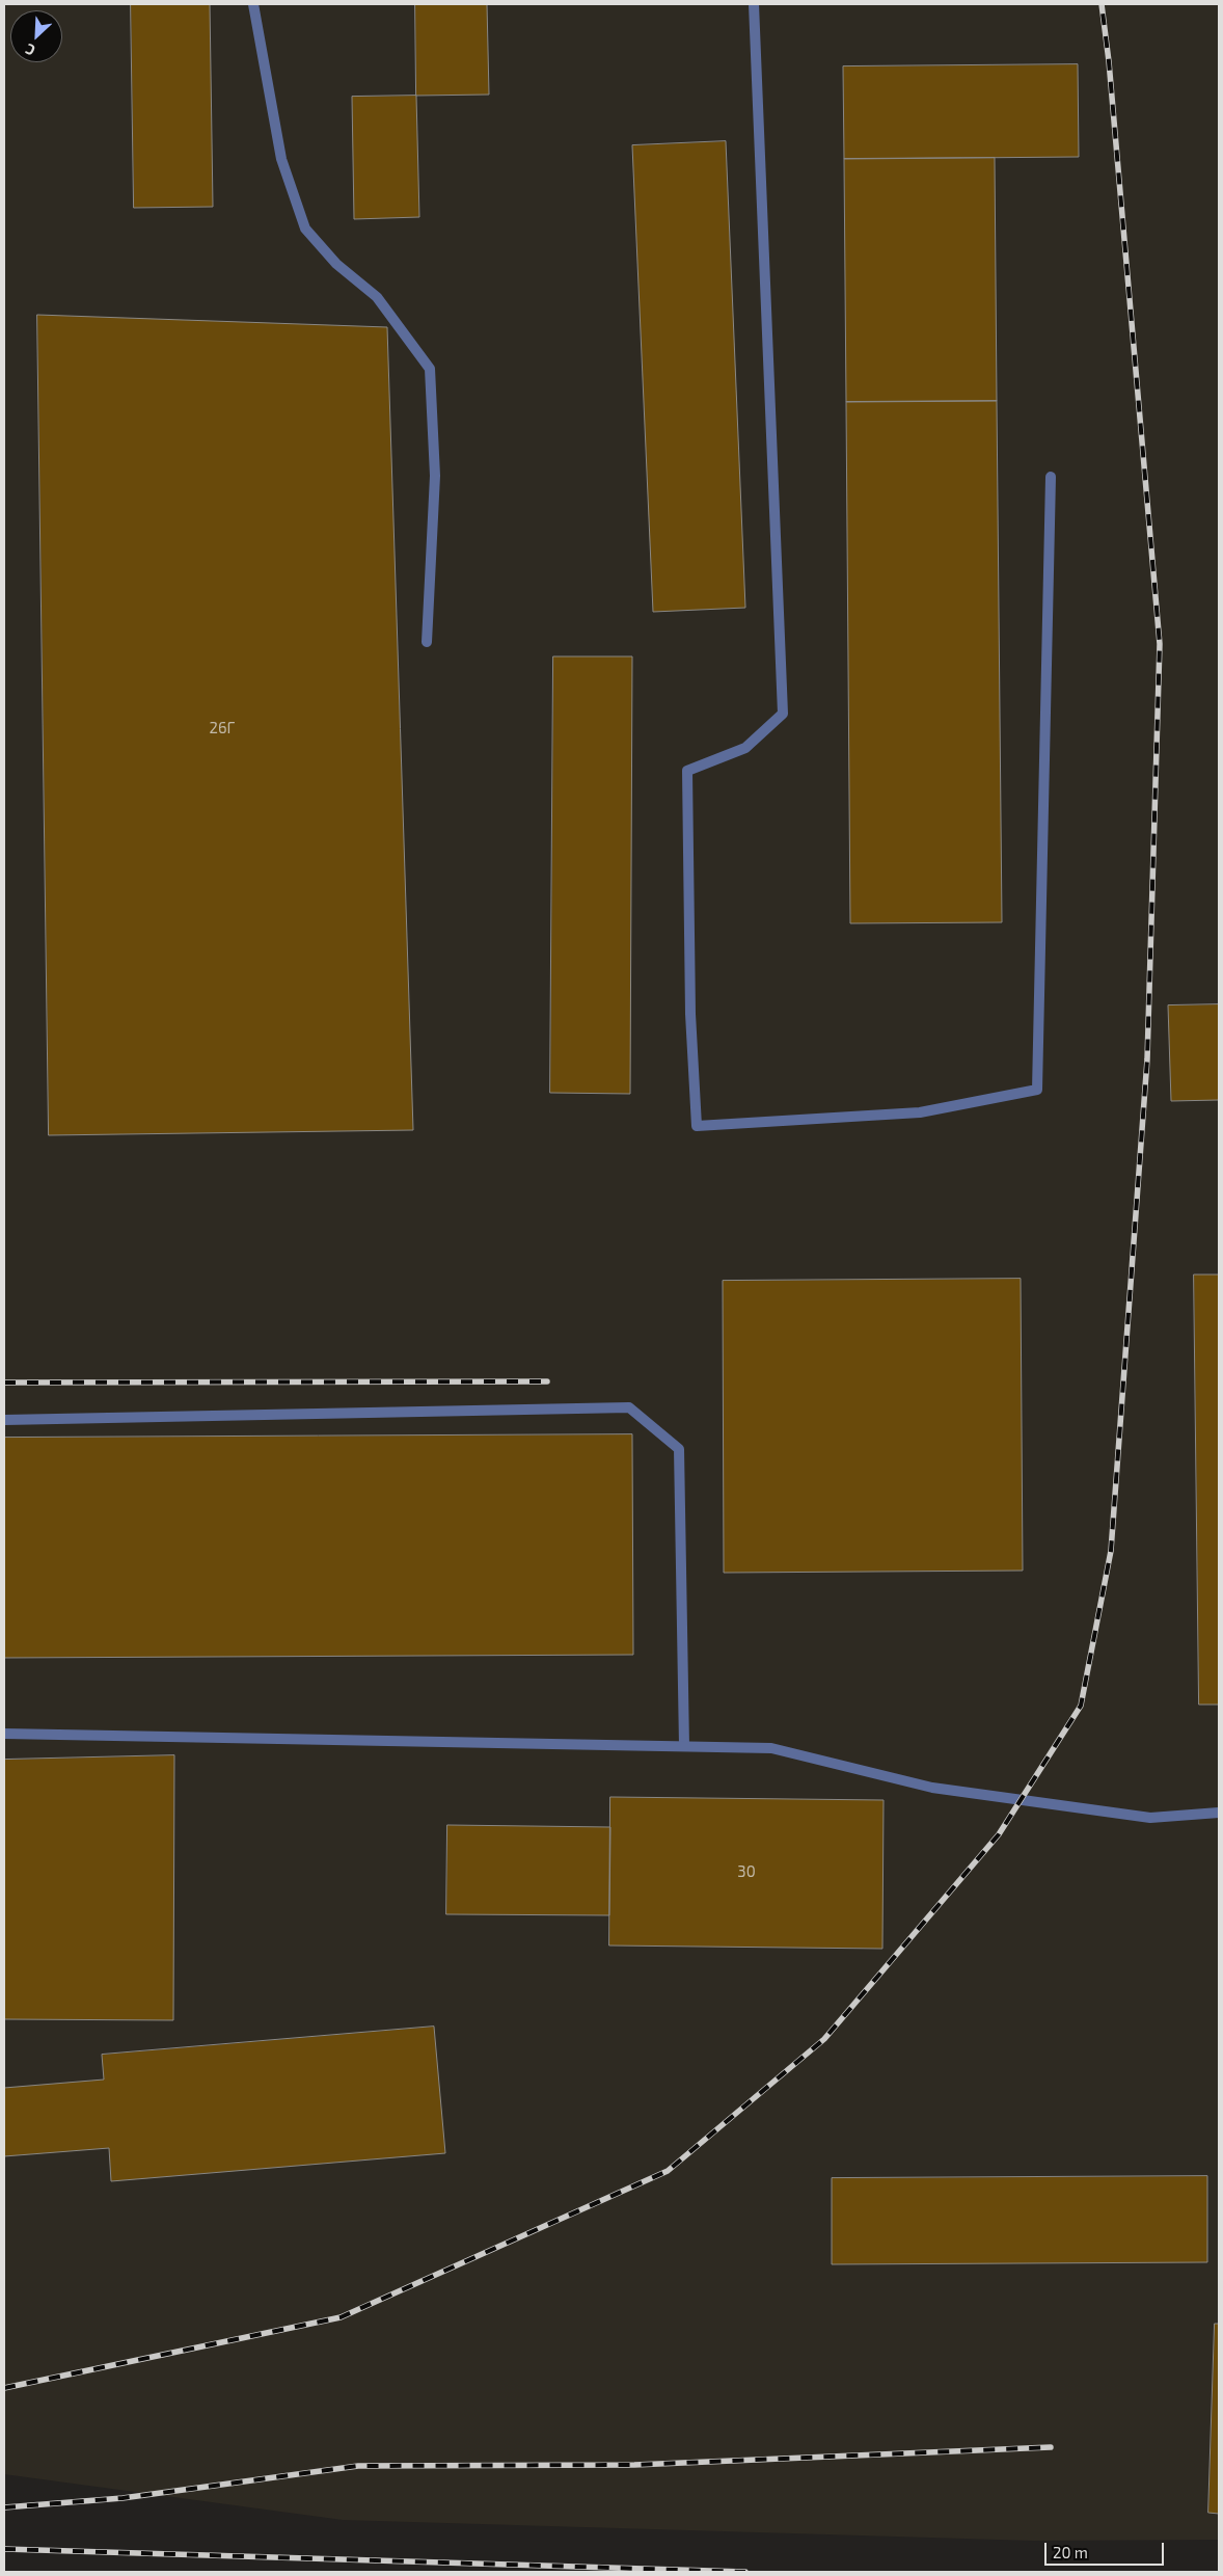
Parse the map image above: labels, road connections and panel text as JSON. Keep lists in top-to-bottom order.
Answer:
{
  "house_numbers": ["26Г", "30"],
  "scale_bar": "20 m",
  "north": "bottom left"
}
